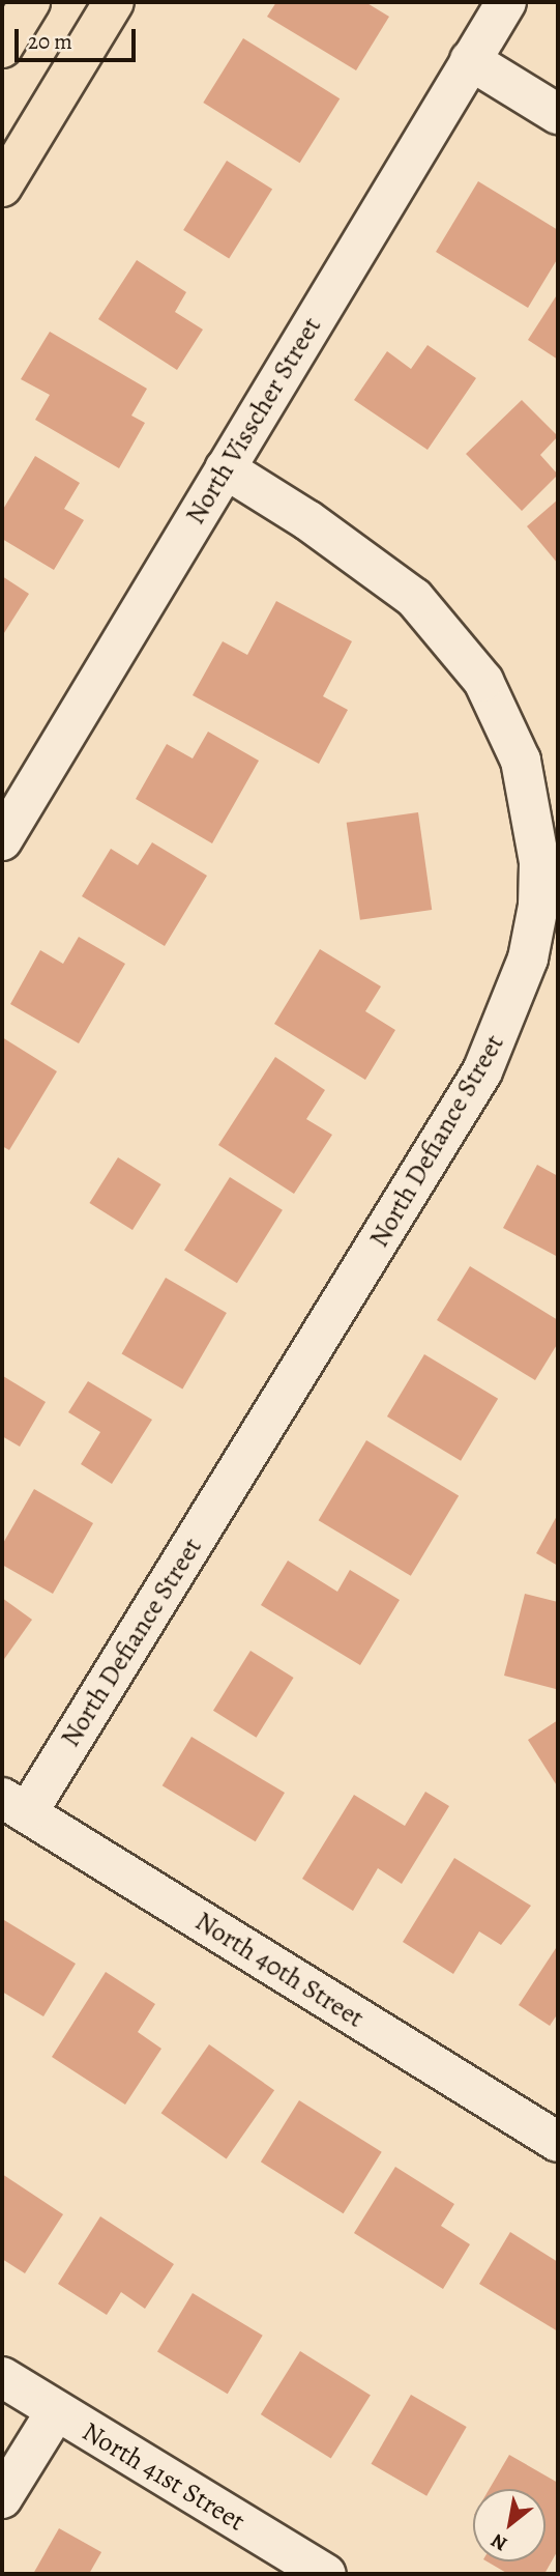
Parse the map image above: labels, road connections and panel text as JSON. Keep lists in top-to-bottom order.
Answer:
{
  "streets": {
    "street": [
      "North Visscher Street",
      "North Defiance Street",
      "North 40th Street",
      "North 41st Street"
    ]
  },
  "crossings": [
    ["North Visscher Street", "North Defiance Street"],
    ["North Defiance Street", "North 40th Street"]
  ],
  "scale_bar": "20 m",
  "north": "bottom left"
}
